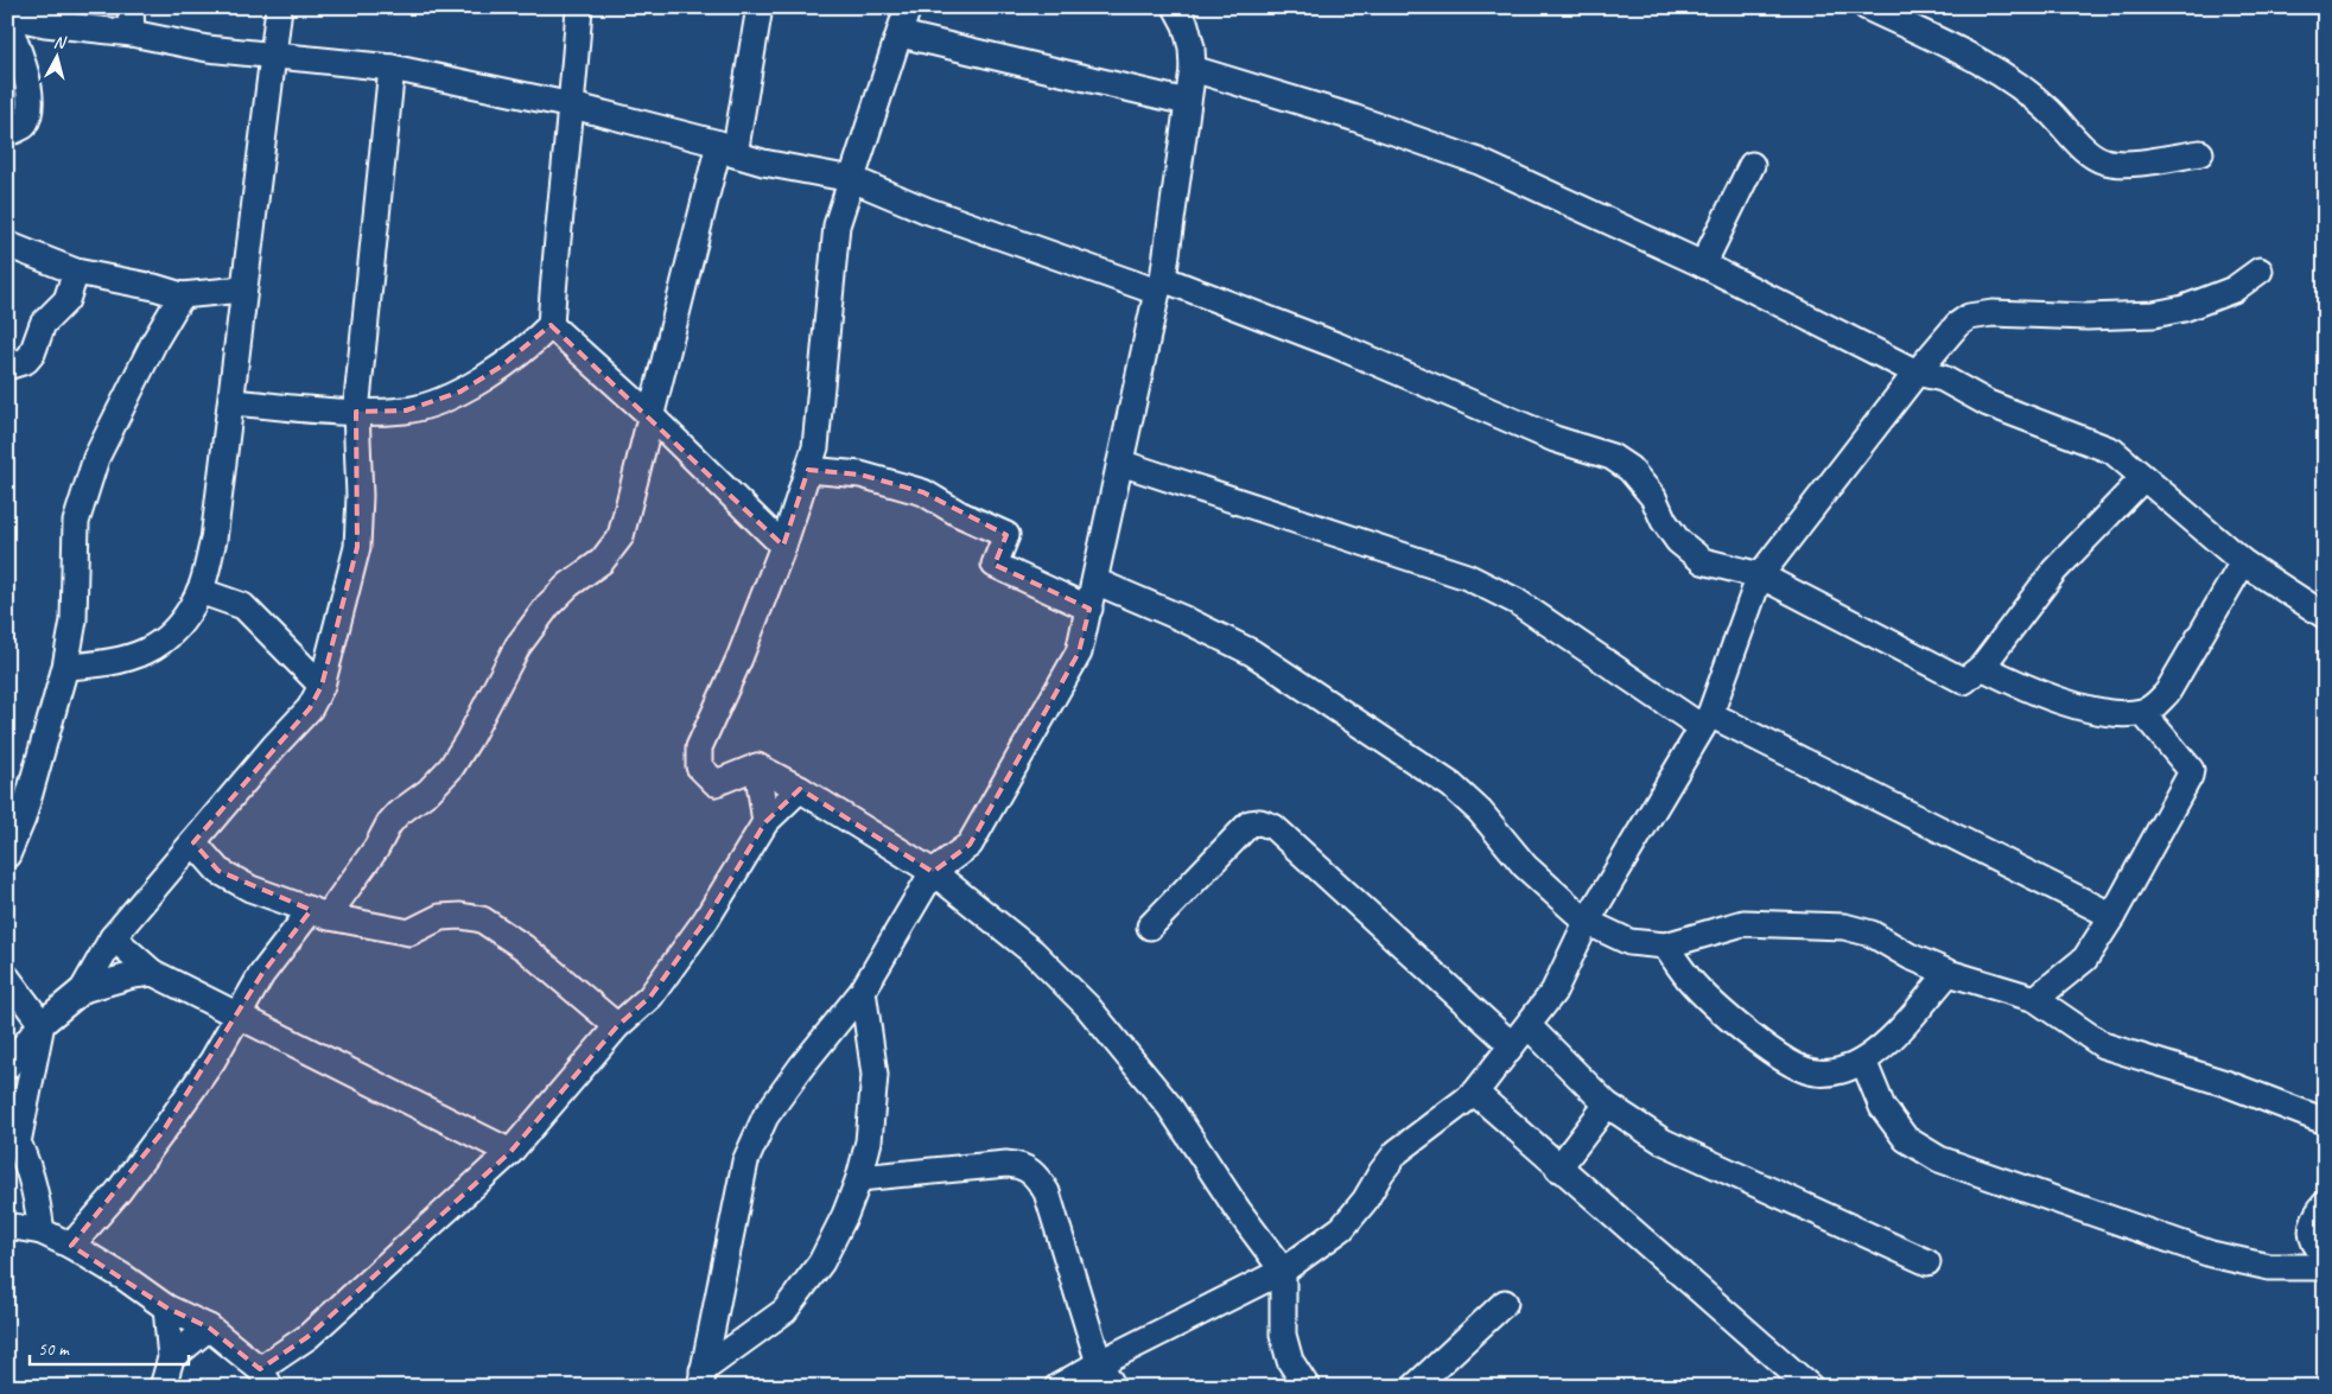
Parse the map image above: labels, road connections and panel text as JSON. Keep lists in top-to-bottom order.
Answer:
{
  "scale_bar": "50 m",
  "north": "top"
}
